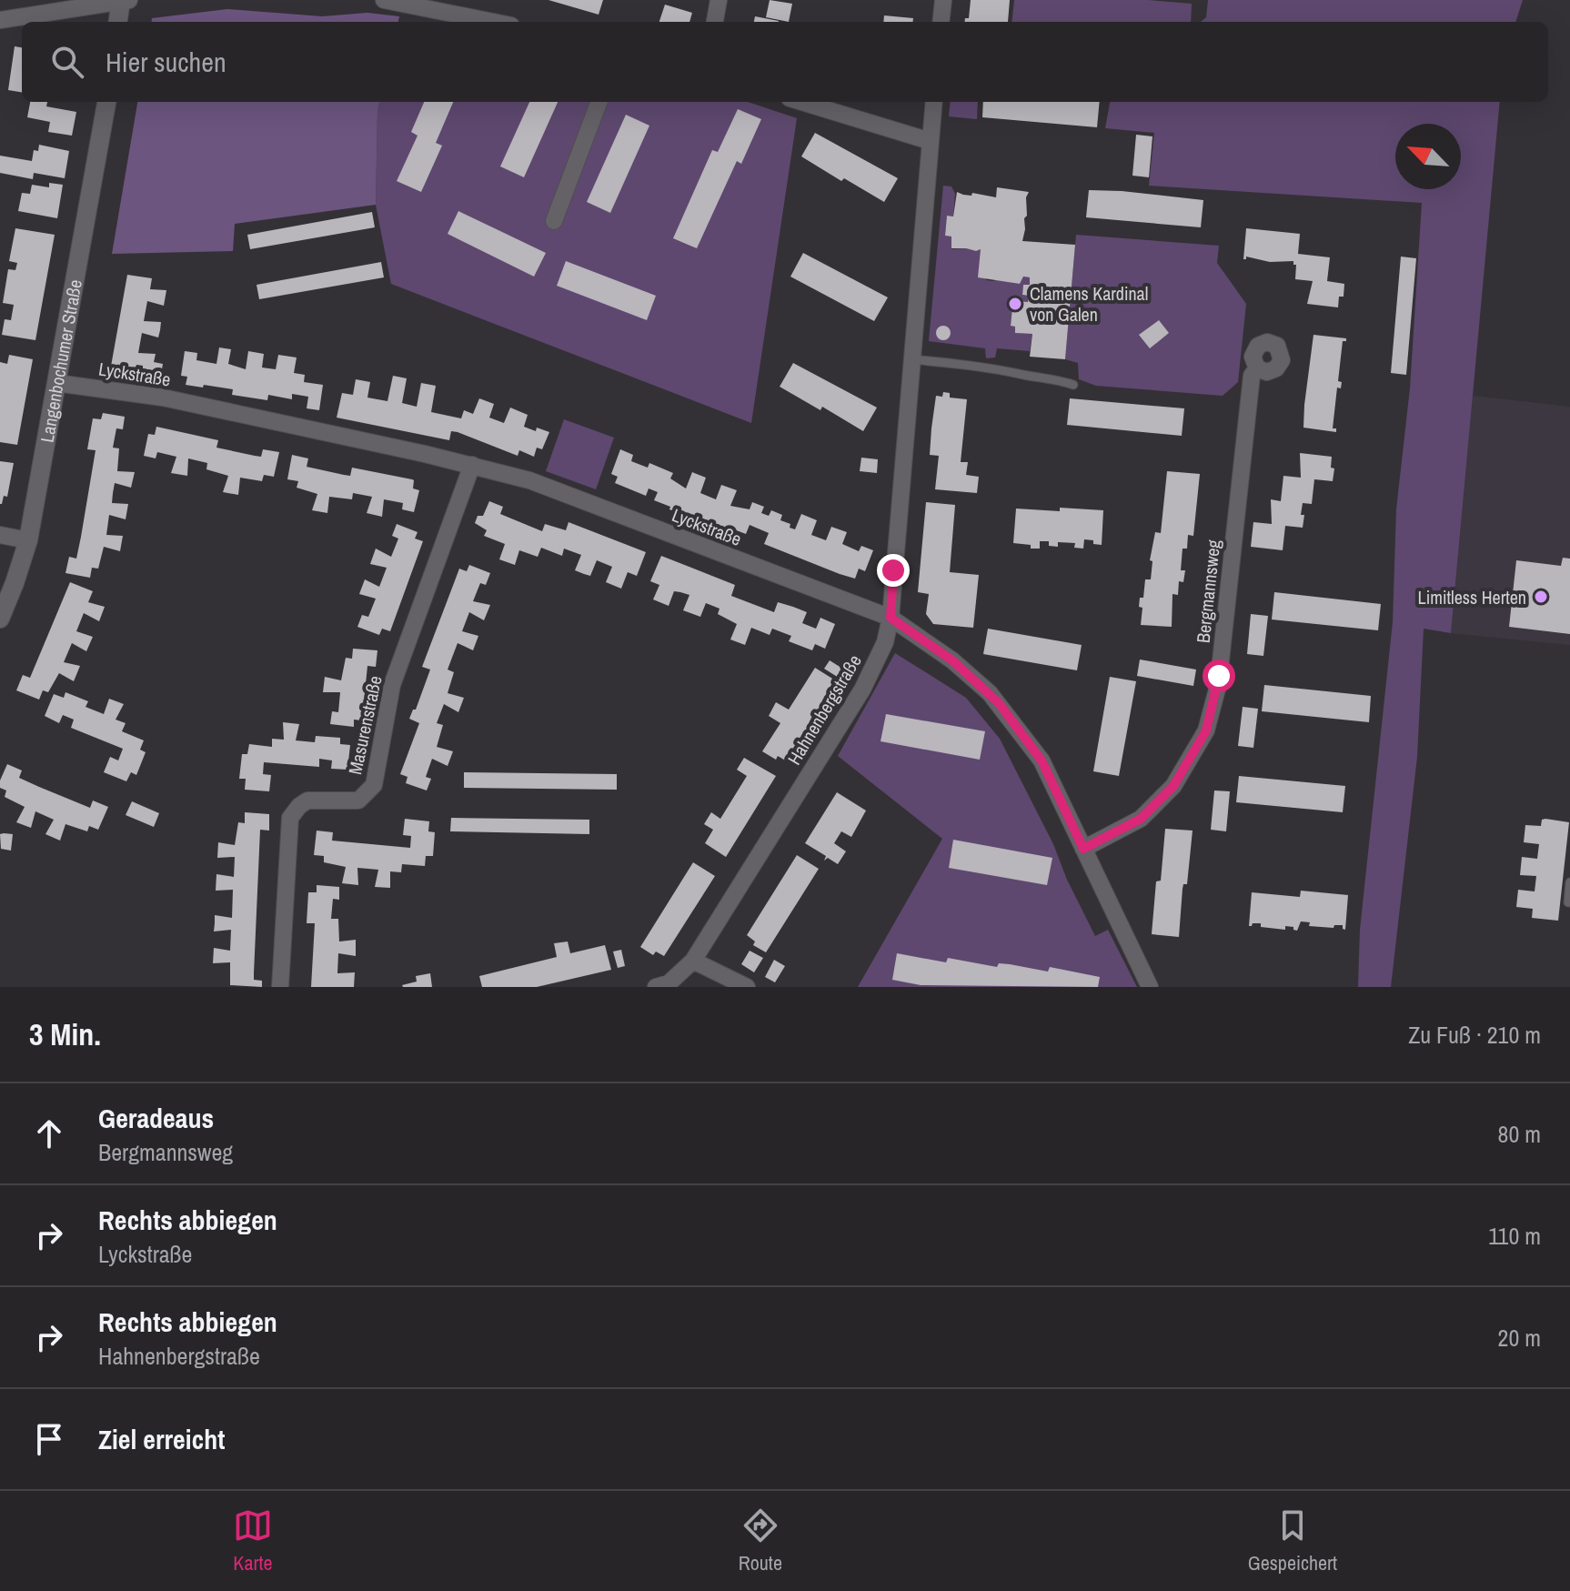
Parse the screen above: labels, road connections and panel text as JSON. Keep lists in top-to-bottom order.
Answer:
{
  "streets": {
    "street": [
      "Langenbochumer Straße",
      "Lyckstraße",
      "Bergmannsweg",
      "Hahnenbergstraße",
      "Masurenstraße"
    ]
  },
  "crossings": [
    ["Langenbochumer Straße", "Lyckstraße"],
    ["Lyckstraße", "Bergmannsweg"],
    ["Lyckstraße", "Hahnenbergstraße"],
    ["Lyckstraße", "Masurenstraße"]
  ],
  "places": ["Clamens Kardinal von Galen", "Limitless Herten"],
  "north": "top left",
  "page": {
    "search": "Hier suchen",
    "heading": ["3 Min.", "Zu Fuß · 210 m"],
    "list": [
      ["Geradeaus", "Bergmannsweg", "80 m"],
      ["Rechts abbiegen", "Lyckstraße", "110 m"],
      ["Rechts abbiegen", "Hahnenbergstraße", "20 m"],
      "Ziel erreicht"
    ],
    "nav": ["Karte", "Route", "Gespeichert"]
  }
}
